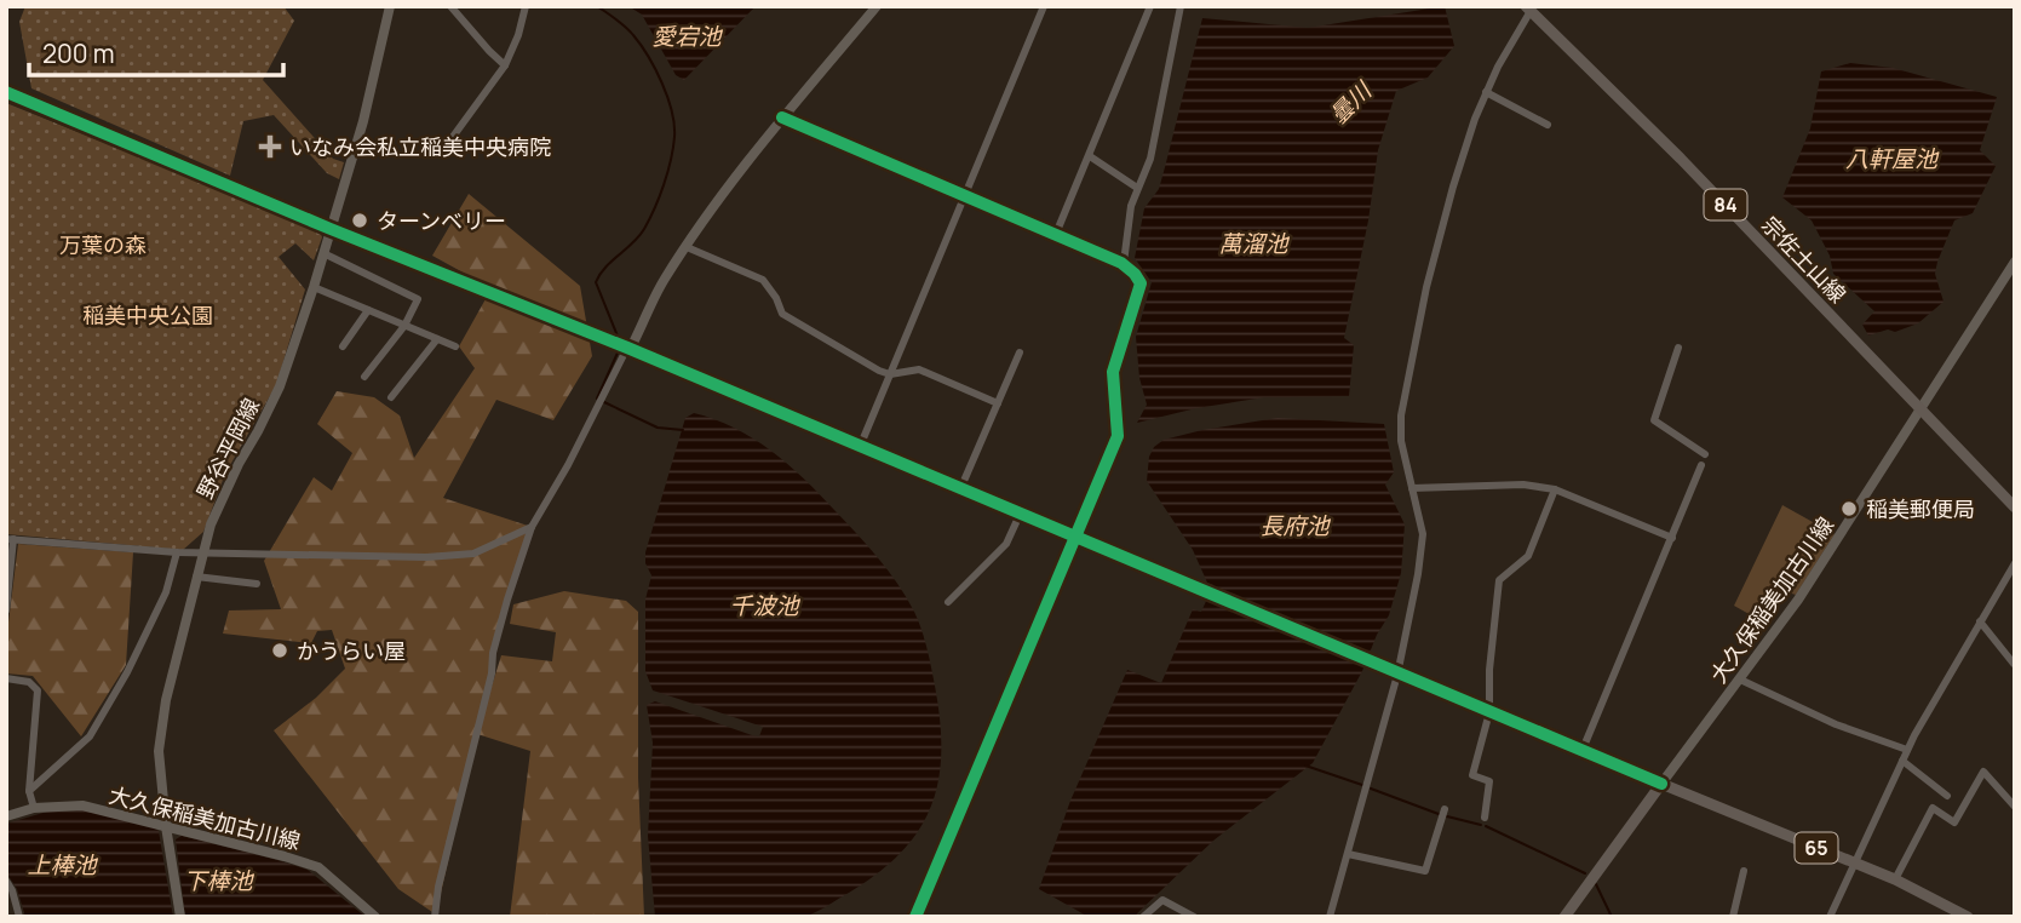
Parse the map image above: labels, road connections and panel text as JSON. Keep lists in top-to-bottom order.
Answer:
{
  "streets": {
    "main road": ["84", "宗佐土山線", "65"],
    "street": ["野谷平岡線", "大久保稲美加古川線"]
  },
  "crossings": [
    ["宗佐土山線", "大久保稲美加古川線"],
    ["野谷平岡線", "大久保稲美加古川線"],
    ["大久保稲美加古川線", "65"]
  ],
  "water": [
    "愛宕池",
    "曇川",
    "八軒屋池",
    "萬溜池",
    "長府池",
    "千波池",
    "上棒池",
    "下棒池"
  ],
  "parks": ["万葉の森", "稲美中央公園"],
  "places": {
    "health": ["いなみ会私立稲美中央病院"],
    "other": ["ターンベリー", "稲美郵便局", "かうらい屋"]
  },
  "scale_bar": "200 m"
}
